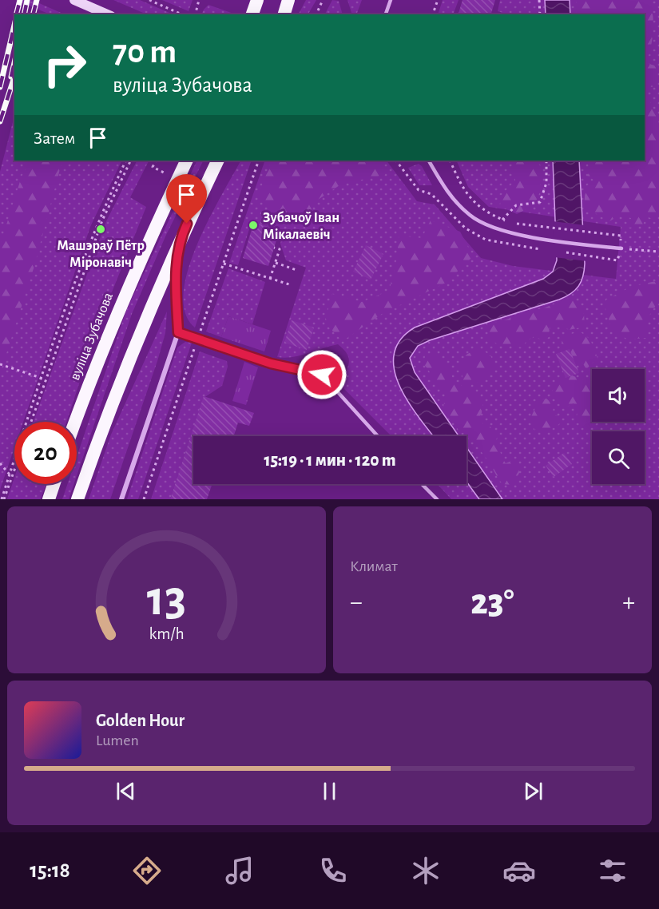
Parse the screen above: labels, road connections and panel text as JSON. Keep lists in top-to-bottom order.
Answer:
{
  "streets": {
    "highway": ["вуліца Зубачова"]
  },
  "places": ["Зубачоў Іван Мікалаевіч", "Машэраў Пётр Міронавіч"],
  "page": {
    "turn": ["70 m", "вуліца Зубачова"],
    "then": "Затем",
    "limit": "20",
    "trip": "15:19 · 1 мин · 120 m",
    "tile": "Климат",
    "heat": ["−", "23°", "+"],
    "song": ["Golden Hour", "Lumen"],
    "tabs": "15:18",
    "gauge": ["13", "km/h"]
  }
}
